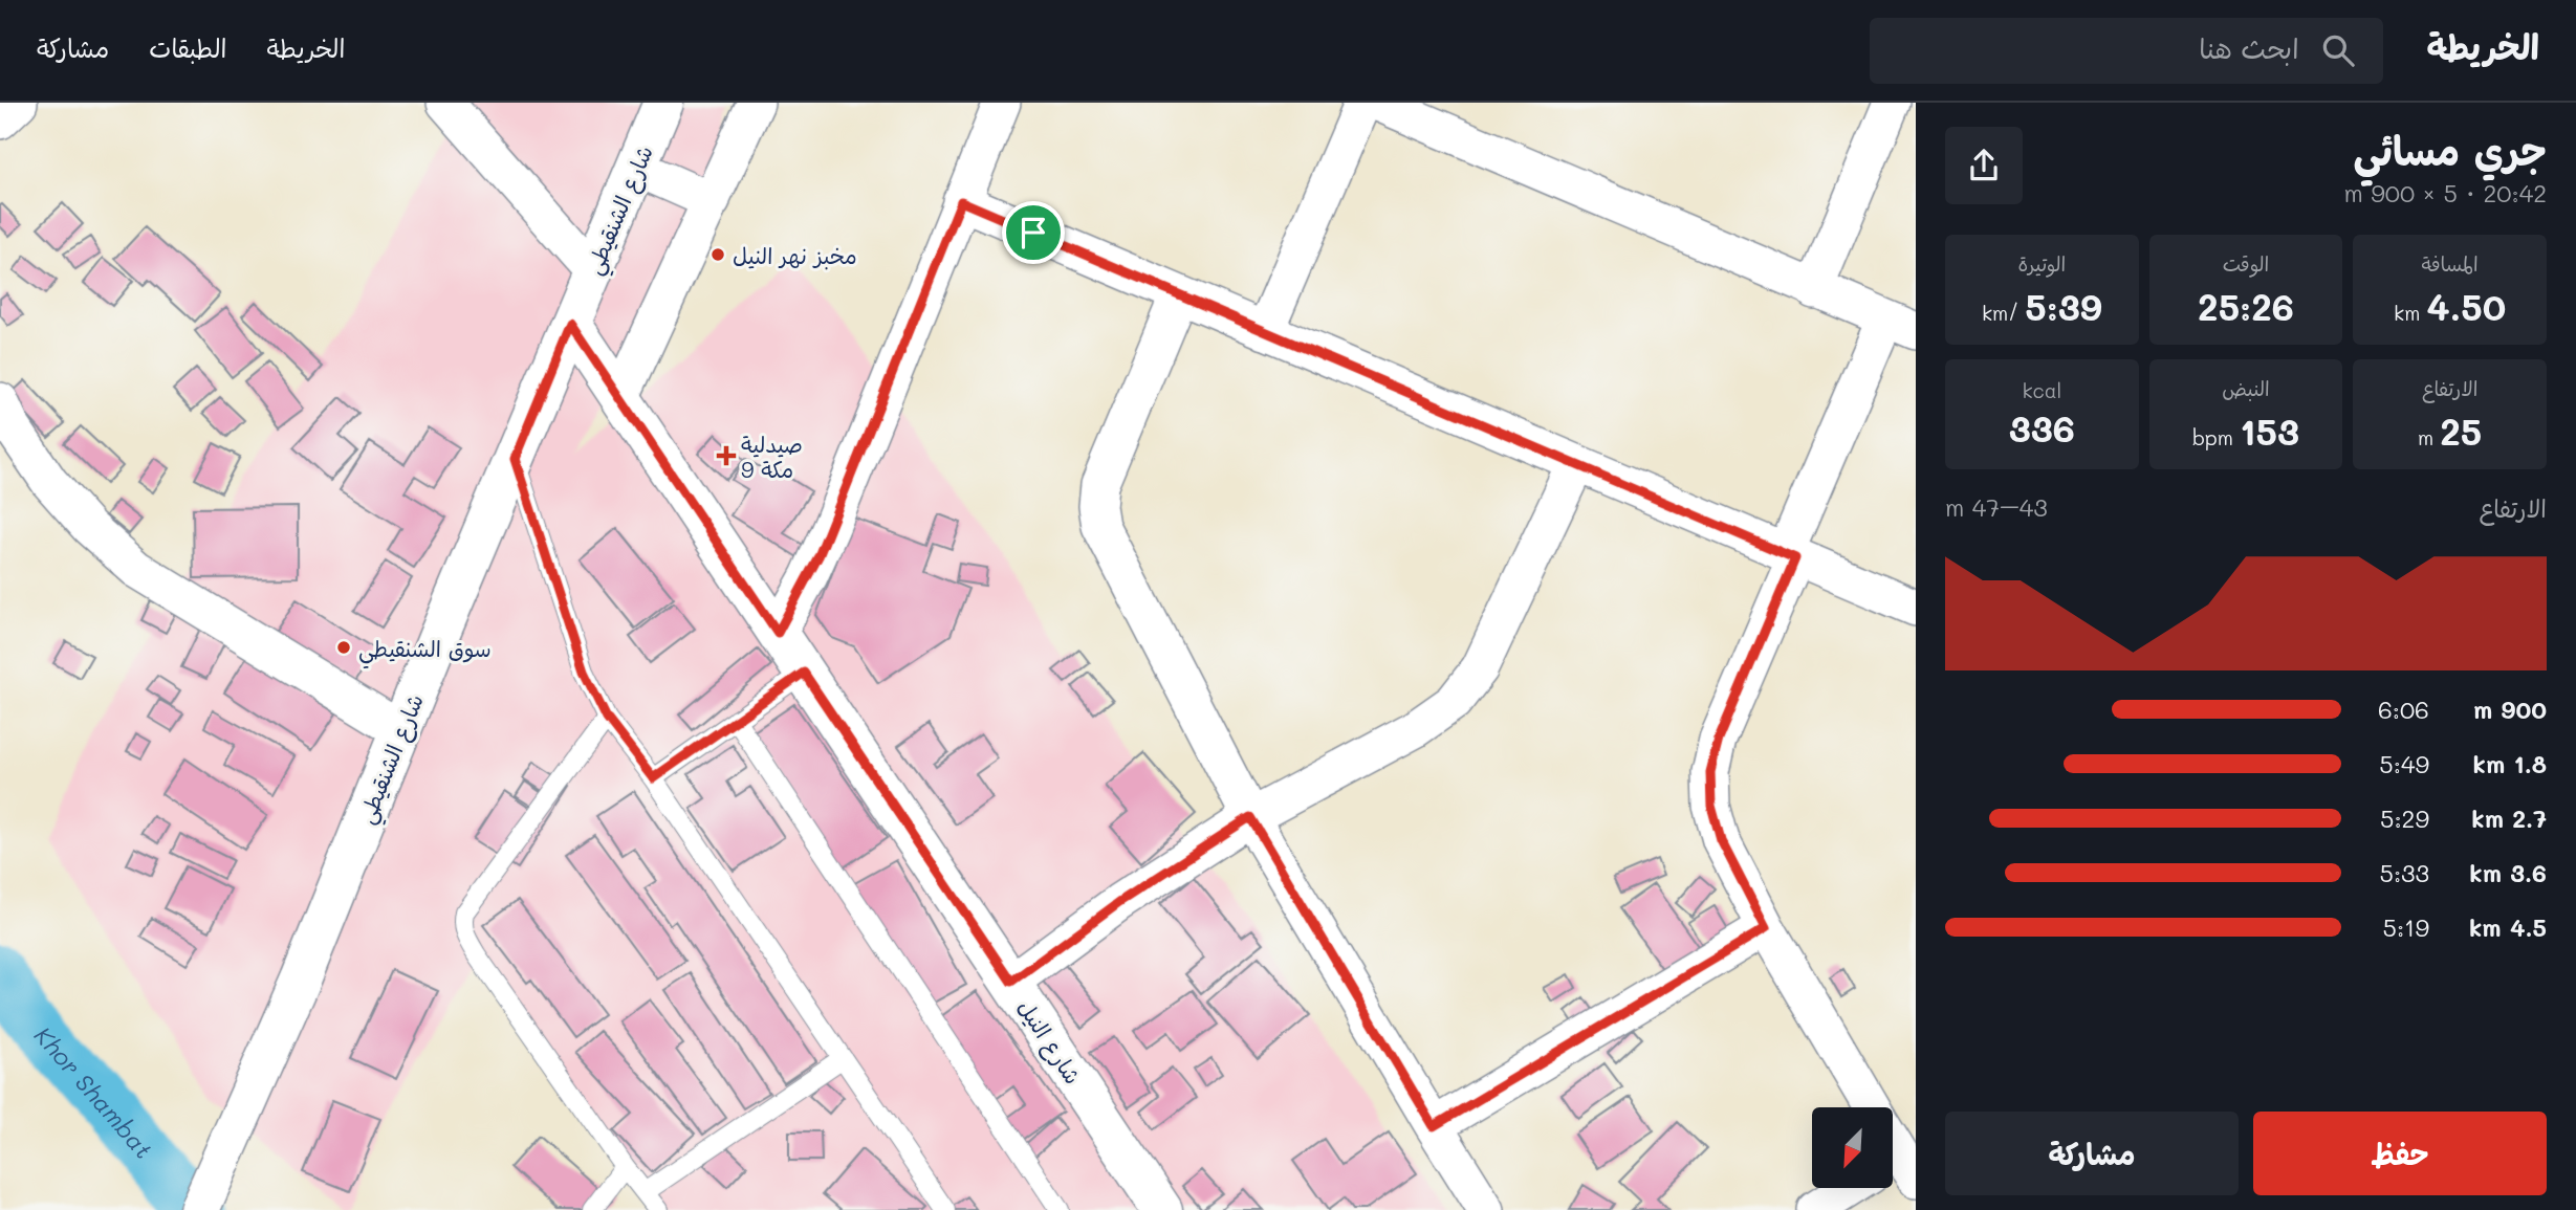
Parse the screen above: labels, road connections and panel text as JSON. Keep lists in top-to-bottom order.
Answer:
{
  "streets": {
    "street": ["شارع الشنقيطي", "شارع النيل"]
  },
  "crossings": [
    ["شارع الشنقيطي", "شارع النيل"]
  ],
  "water": ["Khor Shambat"],
  "places": {
    "other": ["مخبز نهر النيل", "سوق الشنقيطي"],
    "health": ["صيدلية مكة 9"]
  },
  "north": "bottom left",
  "page": {
    "header": "الخريطة",
    "search": "ابحث هنا",
    "nav": ["الخريطة", "الطبقات", "مشاركة"],
    "heading": ["جري مسائي", "20:42 · 5 × 900 m"],
    "stats": [
      ["المسافة", "4.50 km"],
      ["الوقت", "25:26"],
      ["الوتيرة", "5:39 /km"],
      ["الارتفاع", "25 m"],
      ["النبض", "153 bpm"],
      ["kcal", "336"]
    ],
    "chart": ["الارتفاع", "43–47 m"],
    "list": [
      {
        "name": "900 m",
        "note": "6:06"
      },
      {
        "name": "1.8 km",
        "note": "5:49"
      },
      {
        "name": "2.7 km",
        "note": "5:29"
      },
      {
        "name": "3.6 km",
        "note": "5:33"
      },
      {
        "name": "4.5 km",
        "note": "5:19"
      }
    ],
    "buttons": ["حفظ", "مشاركة"]
  }
}
